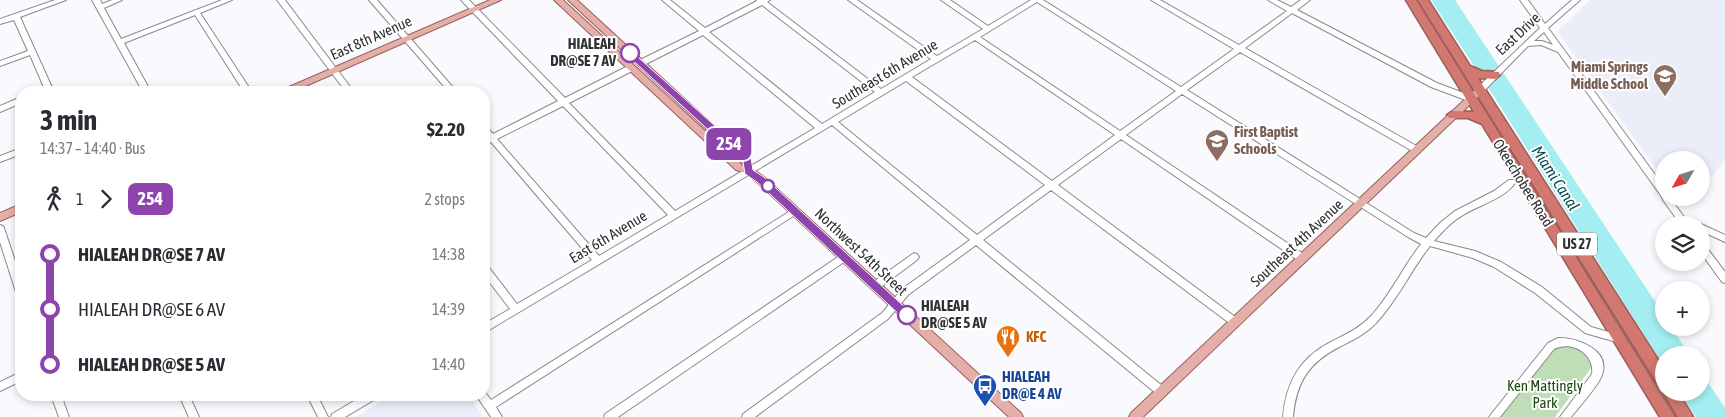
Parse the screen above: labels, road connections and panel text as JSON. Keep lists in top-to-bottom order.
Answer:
{
  "streets": {
    "highway": ["Okeechobee Road", "US 27"],
    "main road": ["East 8th Avenue", "Southeast 4th Avenue", "Northwest 54th Street"],
    "street": ["East Drive", "Southeast 6th Avenue", "East 6th Avenue"]
  },
  "crossings": [
    ["East Drive", "Okeechobee Road"],
    ["East Drive", "Southeast 4th Avenue"],
    ["Southeast 6th Avenue", "East 6th Avenue"],
    ["Southeast 6th Avenue", "Northwest 54th Street"],
    ["Okeechobee Road", "Southeast 4th Avenue"],
    ["East 6th Avenue", "Northwest 54th Street"]
  ],
  "water": ["Miami Canal"],
  "parks": ["Ken Mattingly Park"],
  "places": {
    "other": ["HIALEAH DR@SE 7 AV", "HIALEAH DR@SE 5 AV"],
    "school or university": ["Miami Springs Middle School", "First Baptist Schools"],
    "restaurant": ["KFC"],
    "bus stop": ["HIALEAH DR@E 4 AV"]
  },
  "lines": ["bus line 254"],
  "north": "bottom left",
  "page": {
    "on_map": "254",
    "heading": ["3 min", "14:37 – 14:40 · Bus", "$2.20"],
    "map_buttons": ["+", "−"],
    "legs": ["1", "254", "2 stops"],
    "list": [
      {
        "name": "HIALEAH DR@SE 7 AV",
        "value": "14:38"
      },
      {
        "name": "HIALEAH DR@SE 6 AV",
        "value": "14:39"
      },
      {
        "name": "HIALEAH DR@SE 5 AV",
        "value": "14:40"
      }
    ]
  }
}
